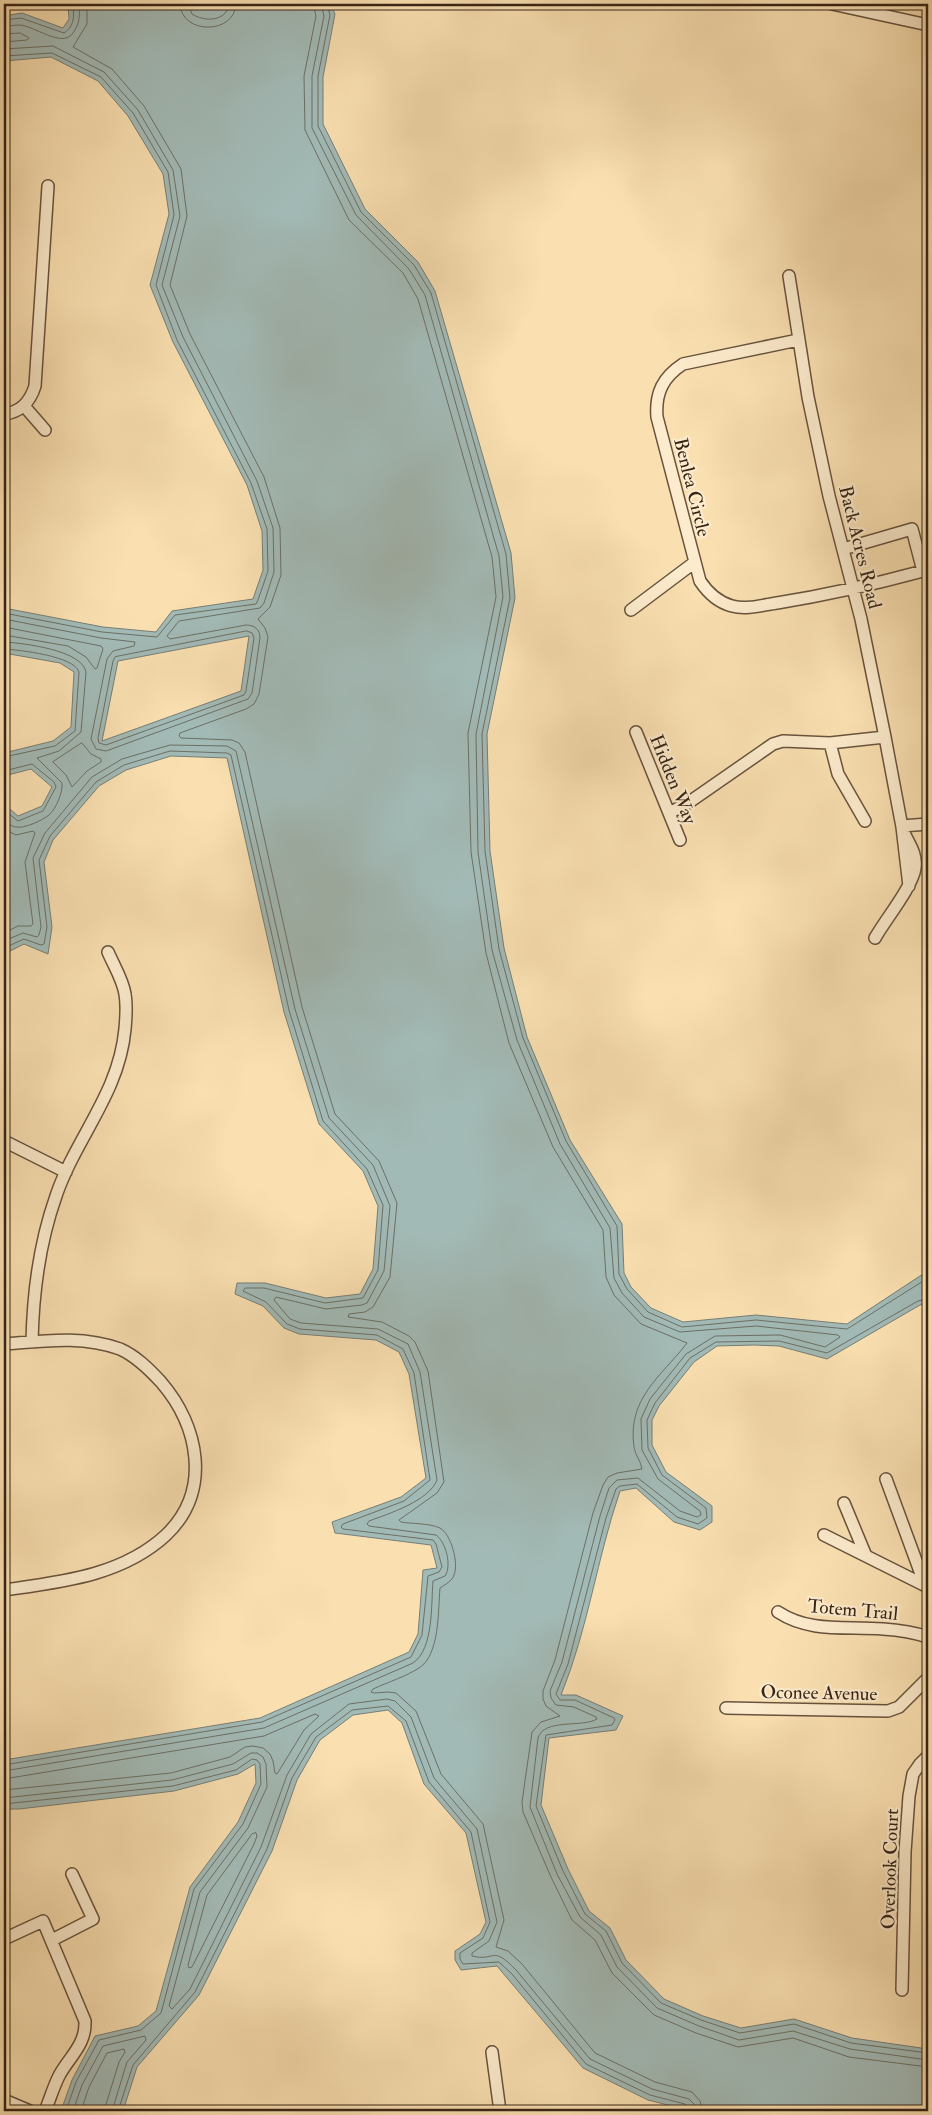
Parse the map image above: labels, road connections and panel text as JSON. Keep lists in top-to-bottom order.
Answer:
{
  "streets": {
    "street": [
      "Benlea Circle",
      "Back Acres Road",
      "Hidden Way",
      "Totem Trail",
      "Oconee Avenue",
      "Overlook Court"
    ]
  },
  "crossings": [
    ["Benlea Circle", "Back Acres Road"]
  ]
}
